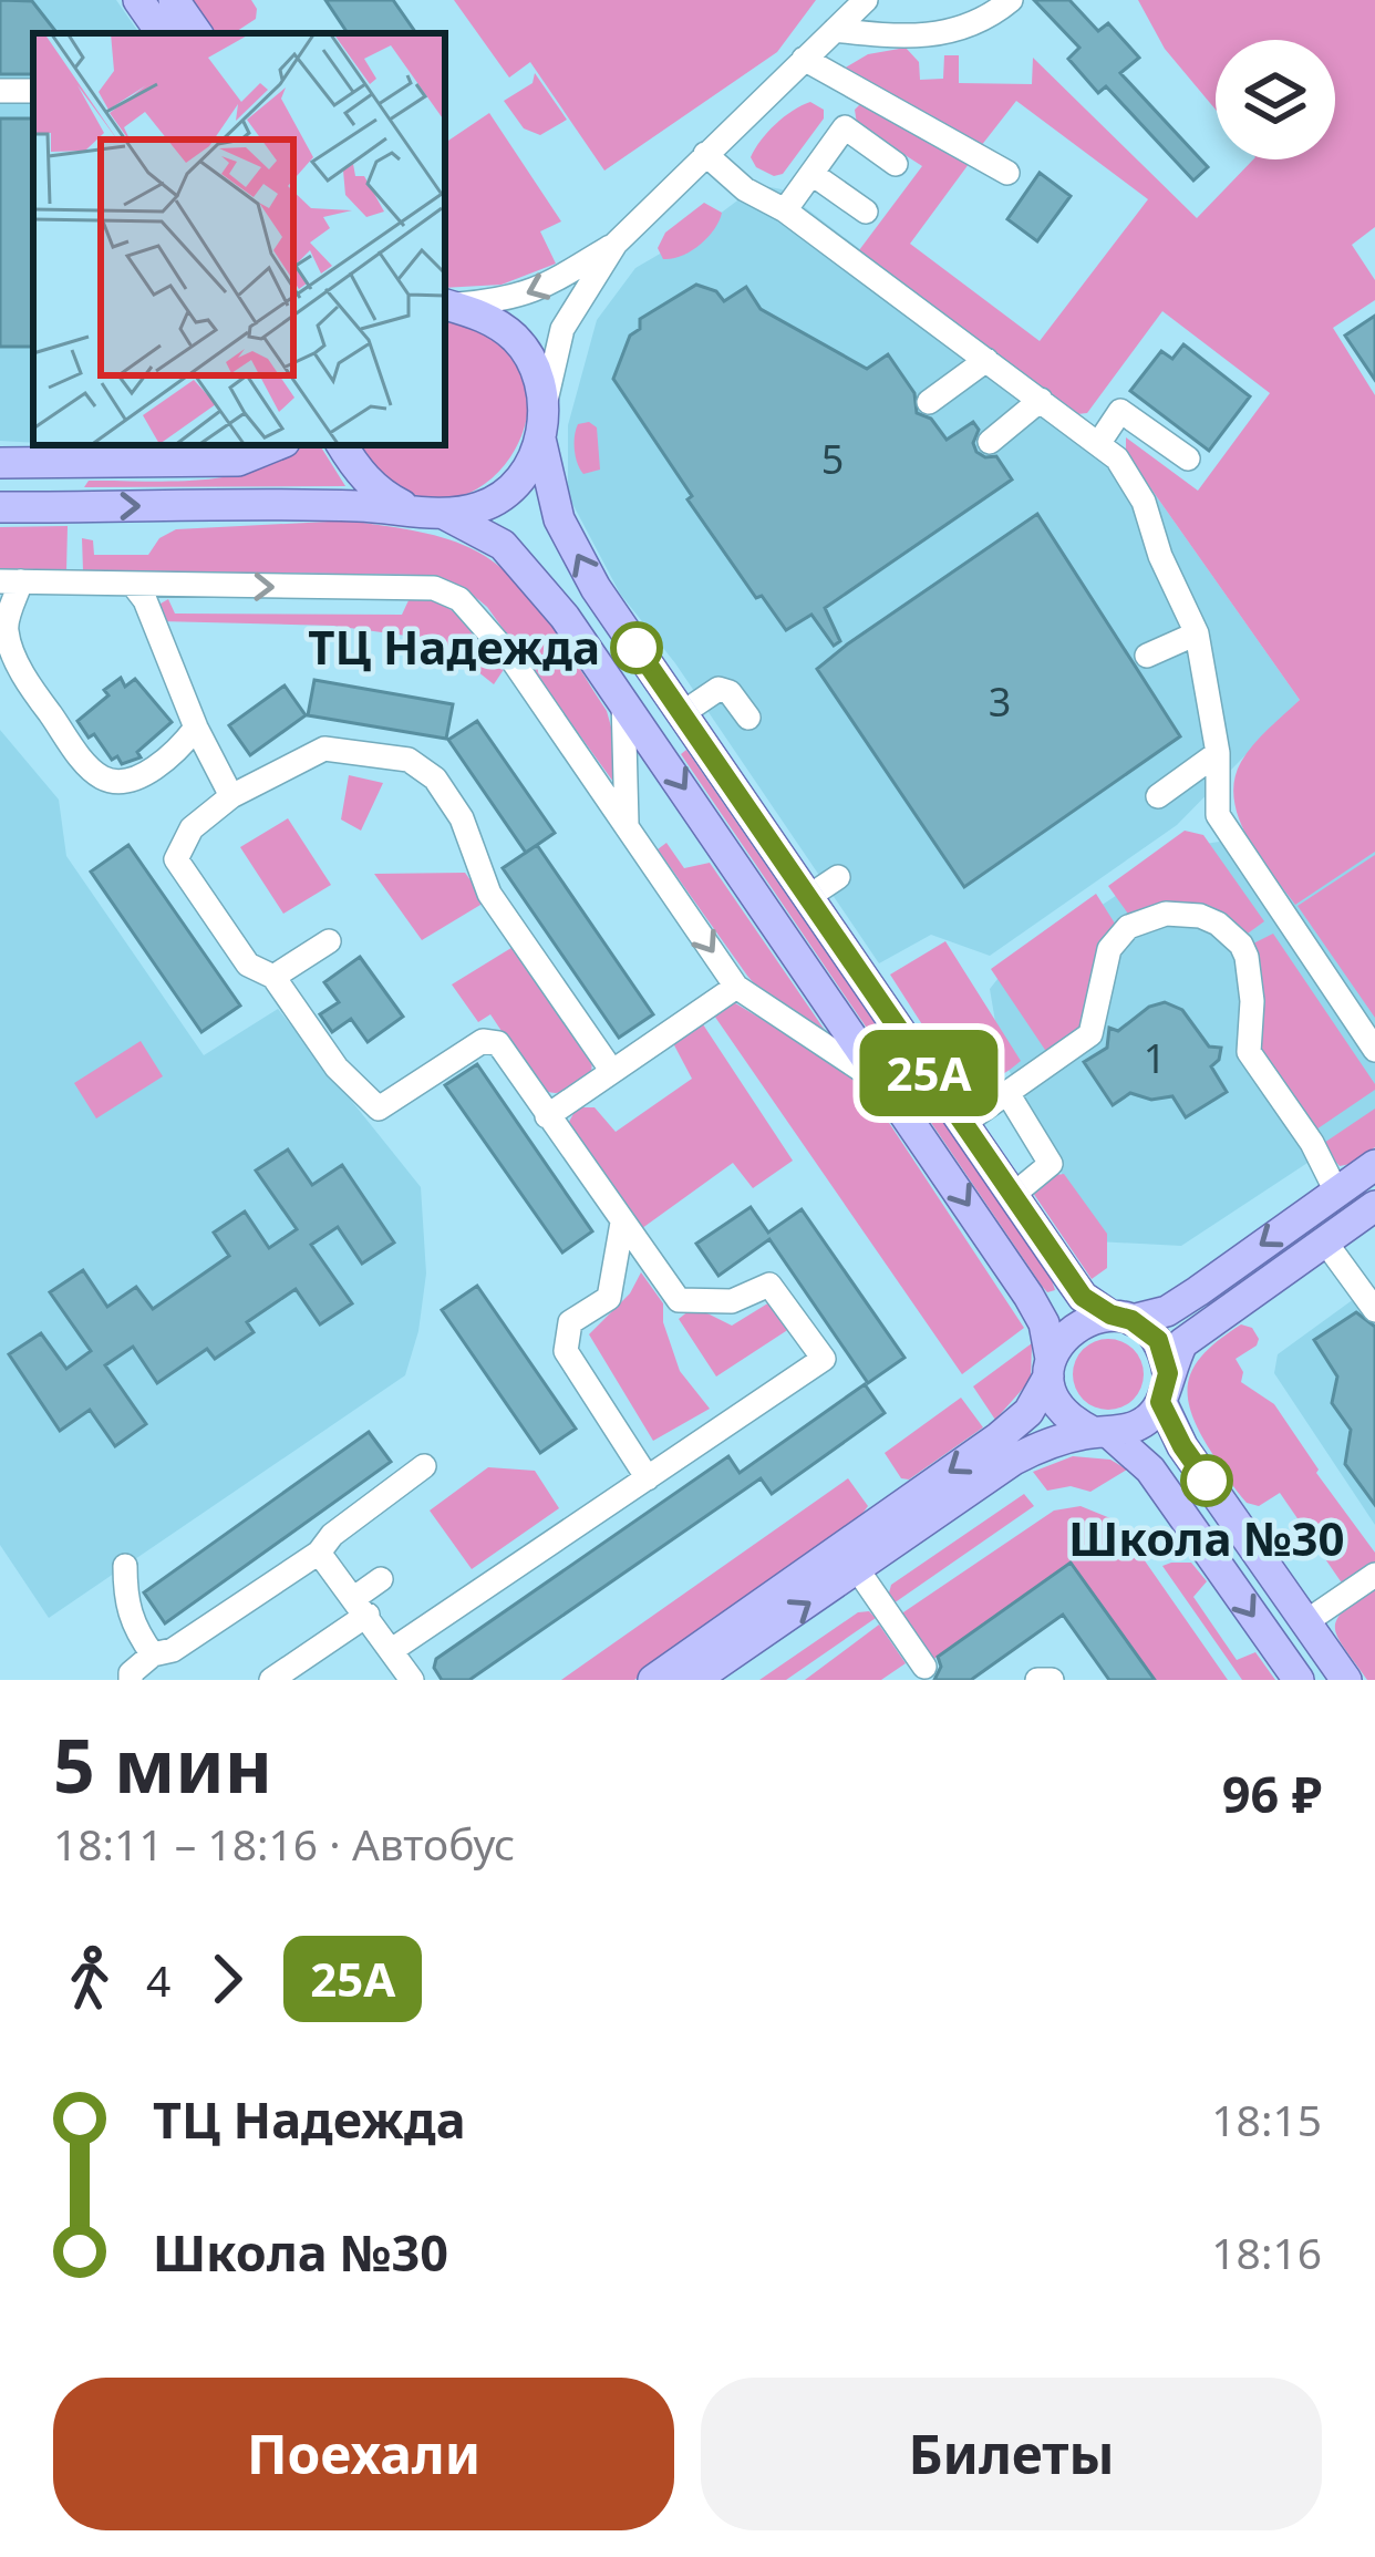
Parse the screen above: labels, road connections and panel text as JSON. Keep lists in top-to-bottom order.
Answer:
{
  "places": ["ТЦ Надежда", "Школа №30"],
  "lines": ["bus line 25А"],
  "house_numbers": ["5", "3", "1"],
  "page": {
    "on_map": "25А",
    "heading": ["5 мин", "18:11 – 18:16 · Автобус", "96 ₽"],
    "legs": ["4", "25А"],
    "list": [
      {
        "name": "ТЦ Надежда",
        "value": "18:15"
      },
      {
        "name": "Школа №30",
        "value": "18:16"
      }
    ],
    "buttons": ["Поехали", "Билеты"]
  }
}
